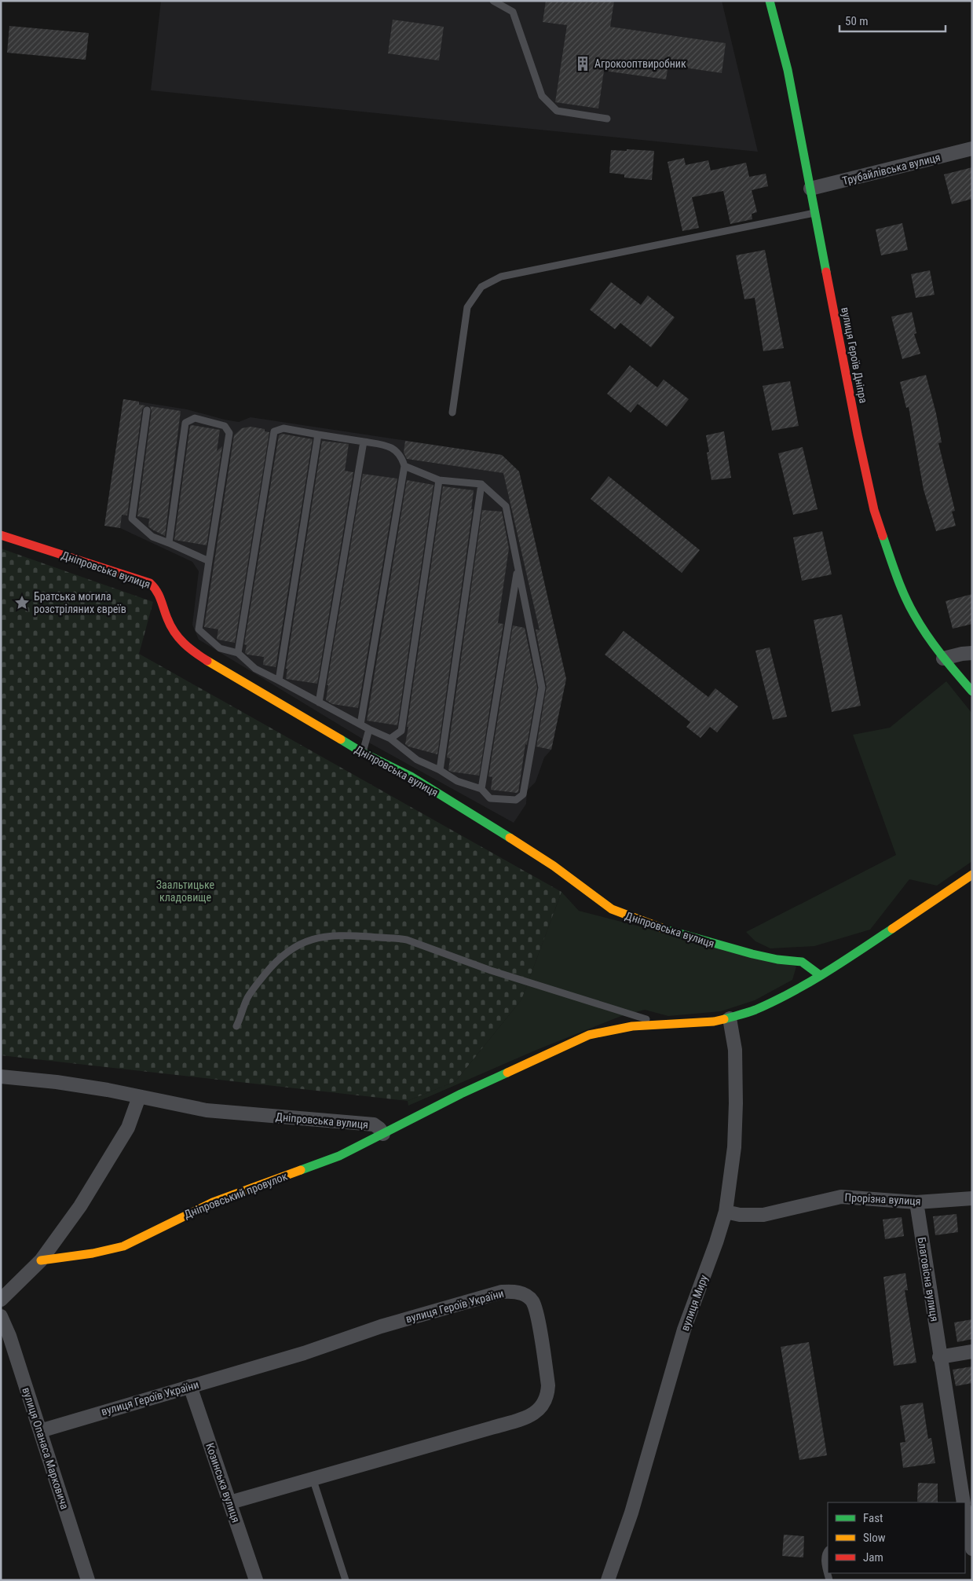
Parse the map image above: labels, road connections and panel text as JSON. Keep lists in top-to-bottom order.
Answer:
{
  "streets": {
    "street": [
      "Трубайлівська вулиця",
      "вулиця Героїв Дніпра",
      "Дніпровська вулиця",
      "Дніпровський провулок",
      "Прорізна вулиця",
      "Благовісна вулиця",
      "вулиця Миру",
      "вулиця Героїв України",
      "вулиця Опанаса Марковича",
      "Козинська вулиця"
    ]
  },
  "crossings": [
    ["Трубайлівська вулиця", "вулиця Героїв Дніпра"],
    ["Дніпровська вулиця", "Дніпровський провулок"],
    ["Дніпровська вулиця", "вулиця Миру"],
    ["Прорізна вулиця", "Благовісна вулиця"],
    ["Прорізна вулиця", "вулиця Миру"],
    ["вулиця Героїв України", "вулиця Опанаса Марковича"],
    ["вулиця Героїв України", "Козинська вулиця"]
  ],
  "parks": ["Заальтицьке кладовище"],
  "places": {
    "building": ["Агрокооптвиробник"],
    "place": ["Братська могила розстріляних євреїв"]
  },
  "legend": ["Fast", "Slow", "Jam"],
  "scale_bar": "50 m"
}
